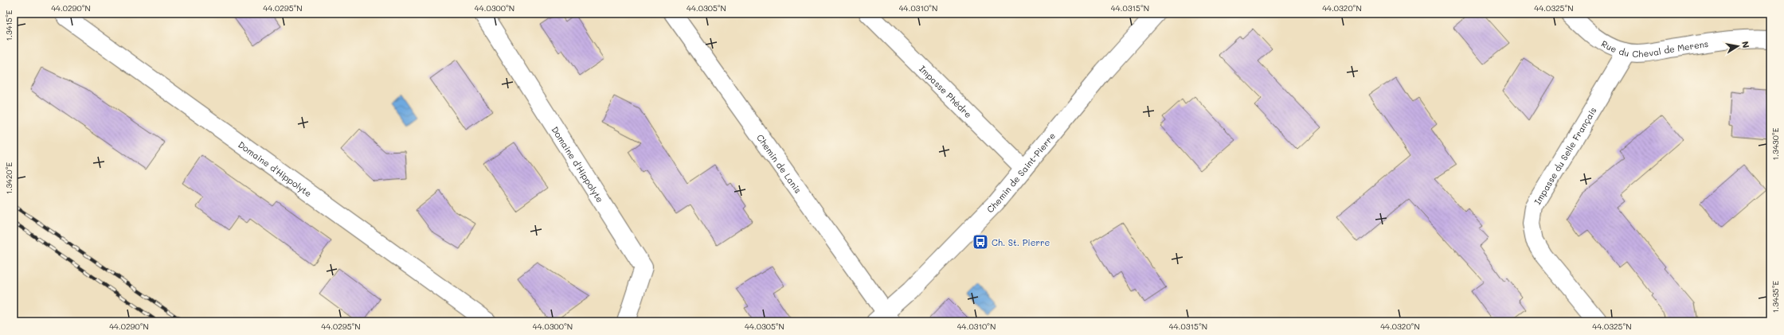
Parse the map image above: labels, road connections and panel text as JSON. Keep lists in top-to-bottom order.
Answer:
{
  "streets": {
    "street": [
      "Rue du Cheval de Merens",
      "Impasse Phèdre",
      "Impasse du Selle Français",
      "Chemin de Lanis",
      "Domaine d'Hippolyte",
      "Chemin de Saint-Pierre"
    ]
  },
  "crossings": [
    ["Rue du Cheval de Merens", "Impasse du Selle Français"],
    ["Impasse Phèdre", "Chemin de Saint-Pierre"],
    ["Chemin de Lanis", "Chemin de Saint-Pierre"]
  ],
  "places": {
    "bus stop": ["Ch. St. Pierre"]
  },
  "north": "right",
  "coordinates": [
    "44.0290°N",
    "44.0295°N",
    "44.0300°N",
    "44.0305°N",
    "44.0310°N",
    "44.0315°N",
    "44.0320°N",
    "44.0325°N",
    "1.3415°E",
    "1.3430°E",
    "1.3420°E",
    "1.3435°E"
  ]
}
